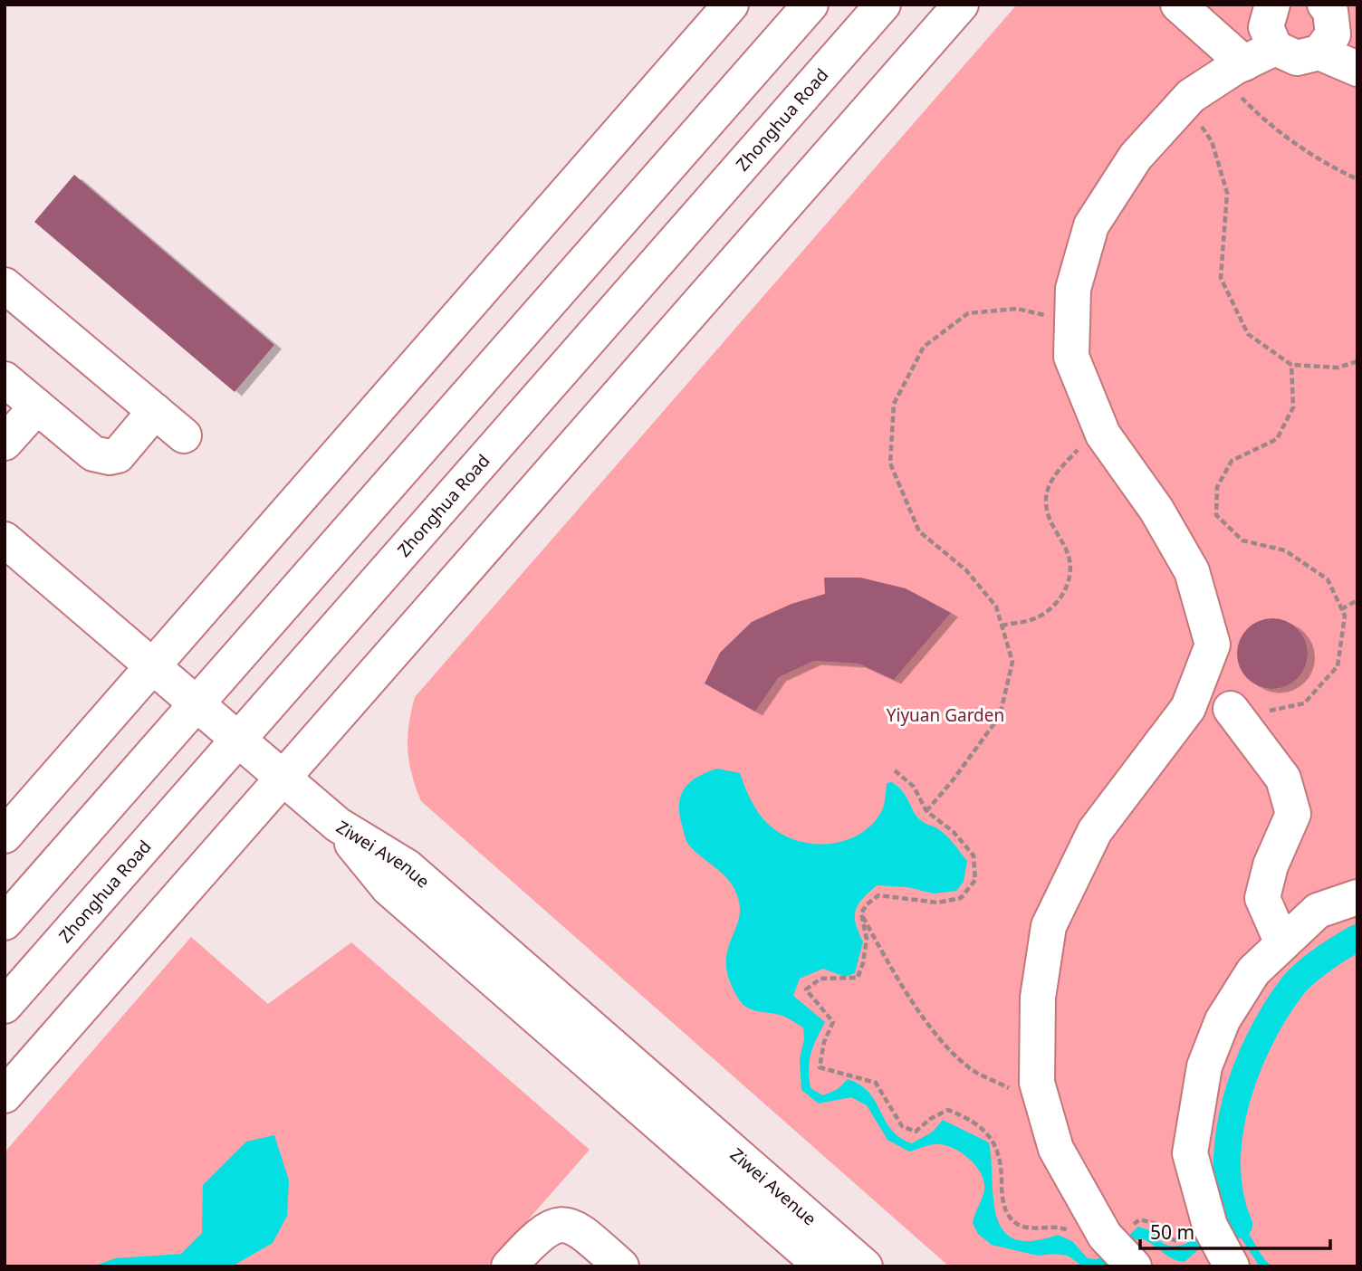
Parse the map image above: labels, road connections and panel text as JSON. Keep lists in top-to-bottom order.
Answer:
{
  "streets": {
    "main road": ["Zhonghua Road", "Ziwei Avenue"]
  },
  "parks": ["Yiyuan Garden"],
  "scale_bar": "50 m"
}
